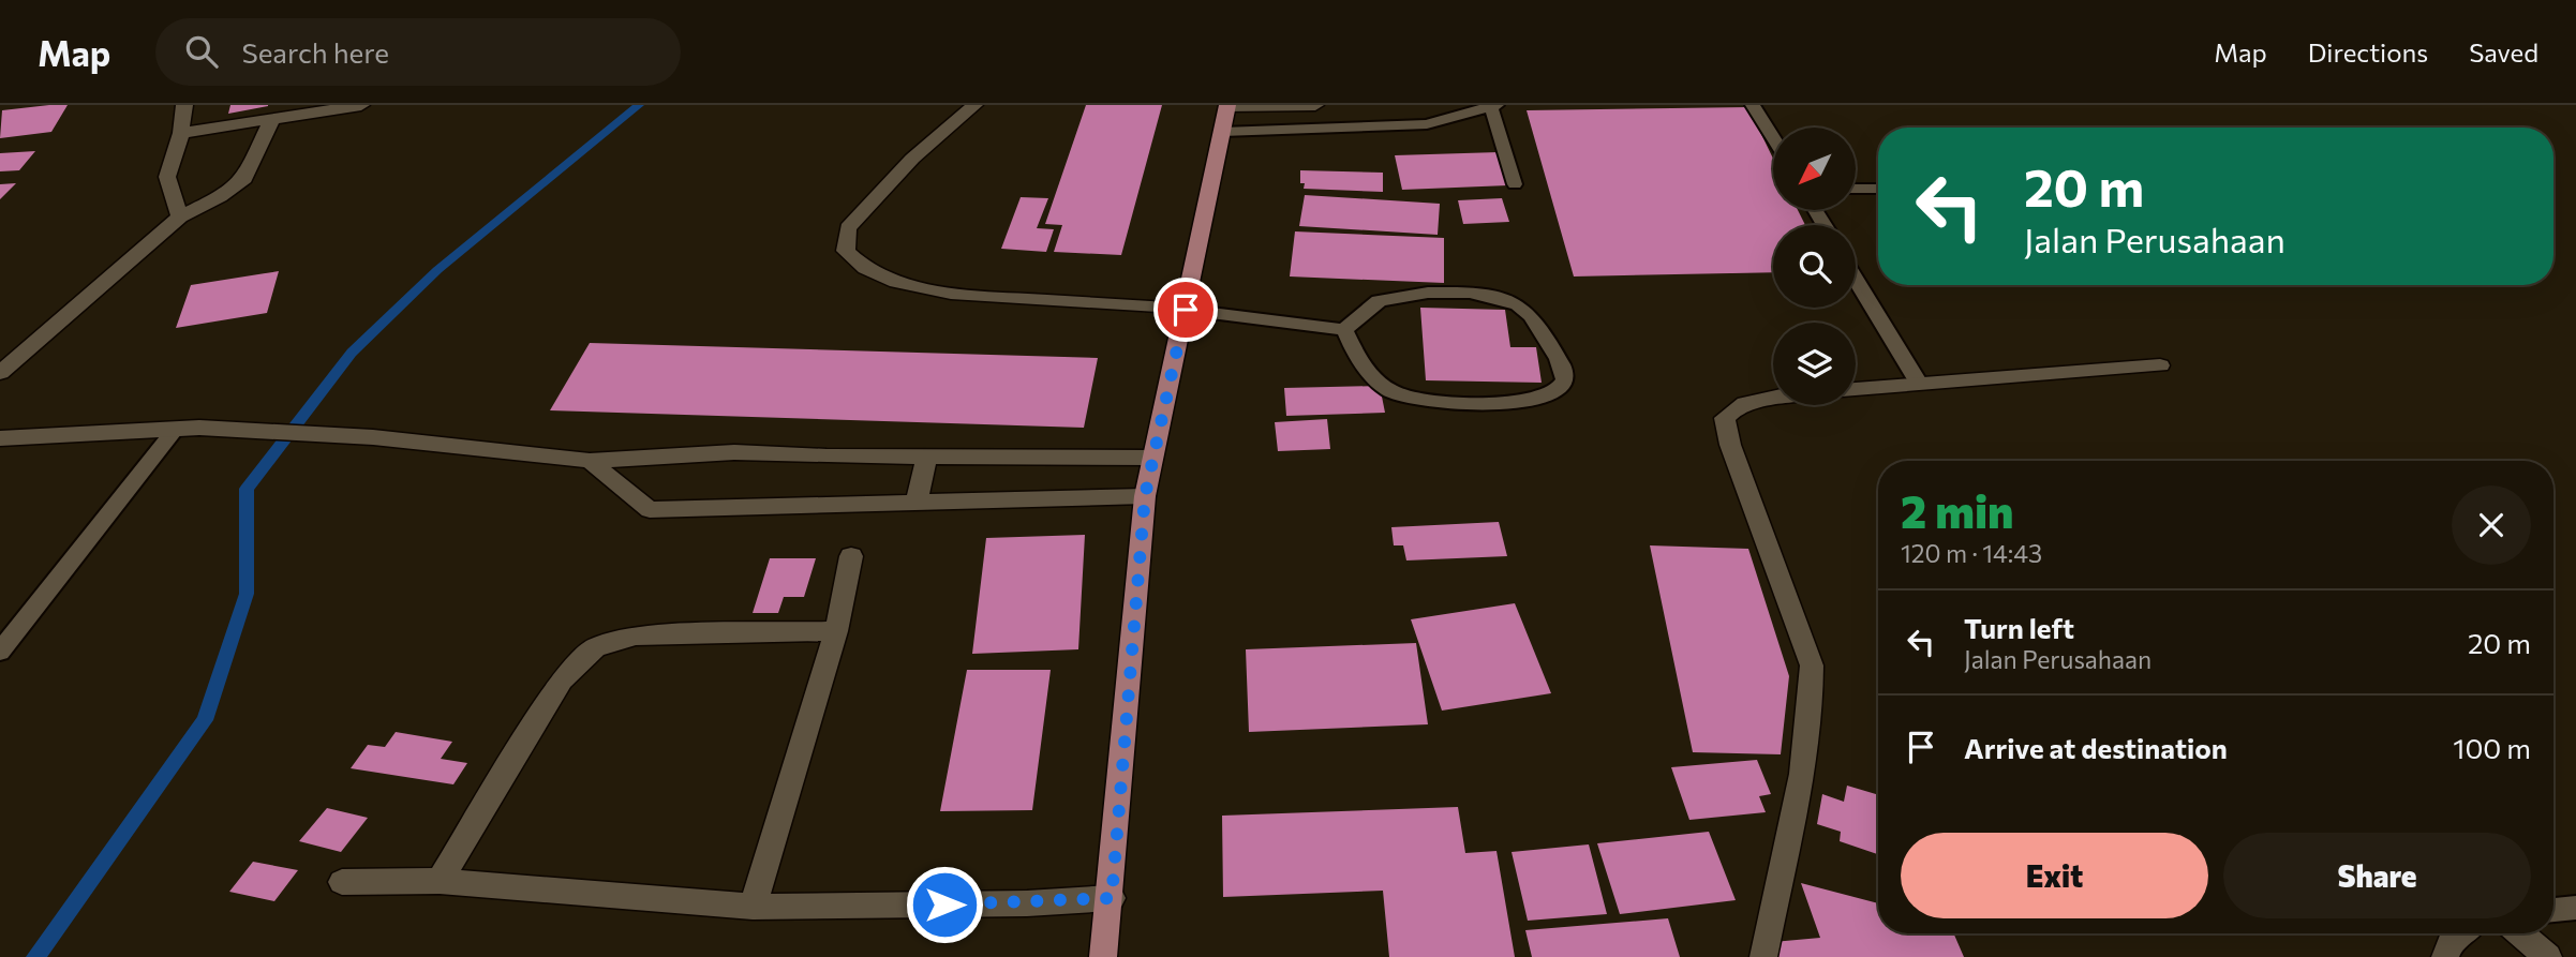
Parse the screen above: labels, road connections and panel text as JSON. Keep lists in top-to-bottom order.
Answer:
{
  "north": "bottom left",
  "page": {
    "header": "Map",
    "search": "Search here",
    "nav": ["Map", "Directions", "Saved"],
    "turn": ["20 m", "Jalan Perusahaan"],
    "heading": ["2 min", "120 m · 14:43"],
    "list": [
      {
        "name": "Turn left",
        "note": "Jalan Perusahaan",
        "value": "20 m"
      },
      {
        "name": "Arrive at destination",
        "value": "100 m"
      }
    ],
    "buttons": ["Exit", "Share"]
  }
}
